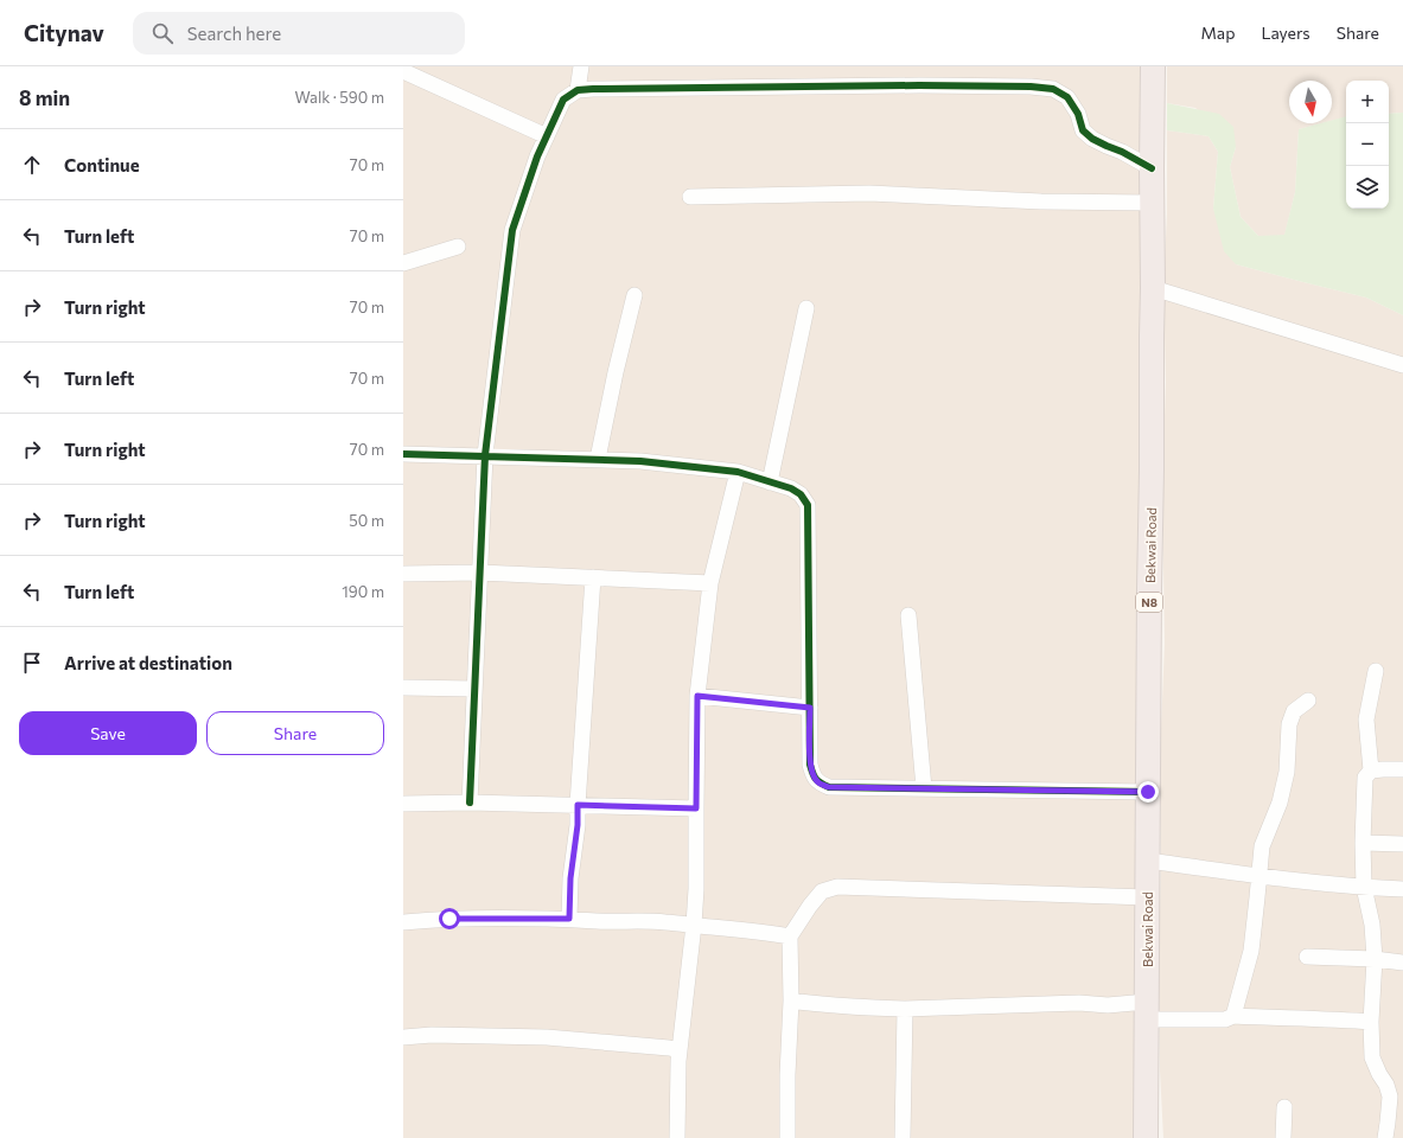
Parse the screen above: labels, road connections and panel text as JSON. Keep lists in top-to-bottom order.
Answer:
{
  "streets": {
    "highway": ["Bekwai Road", "N8"]
  },
  "north": "bottom",
  "page": {
    "header": "Citynav",
    "search": "Search here",
    "nav": ["Map", "Layers", "Share"],
    "heading": ["8 min", "Walk · 590 m"],
    "map_buttons": ["+", "−"],
    "list": [
      ["Continue", "70 m"],
      ["Turn left", "70 m"],
      ["Turn right", "70 m"],
      ["Turn left", "70 m"],
      ["Turn right", "70 m"],
      ["Turn right", "50 m"],
      ["Turn left", "190 m"],
      "Arrive at destination"
    ],
    "buttons": ["Save", "Share"]
  }
}
